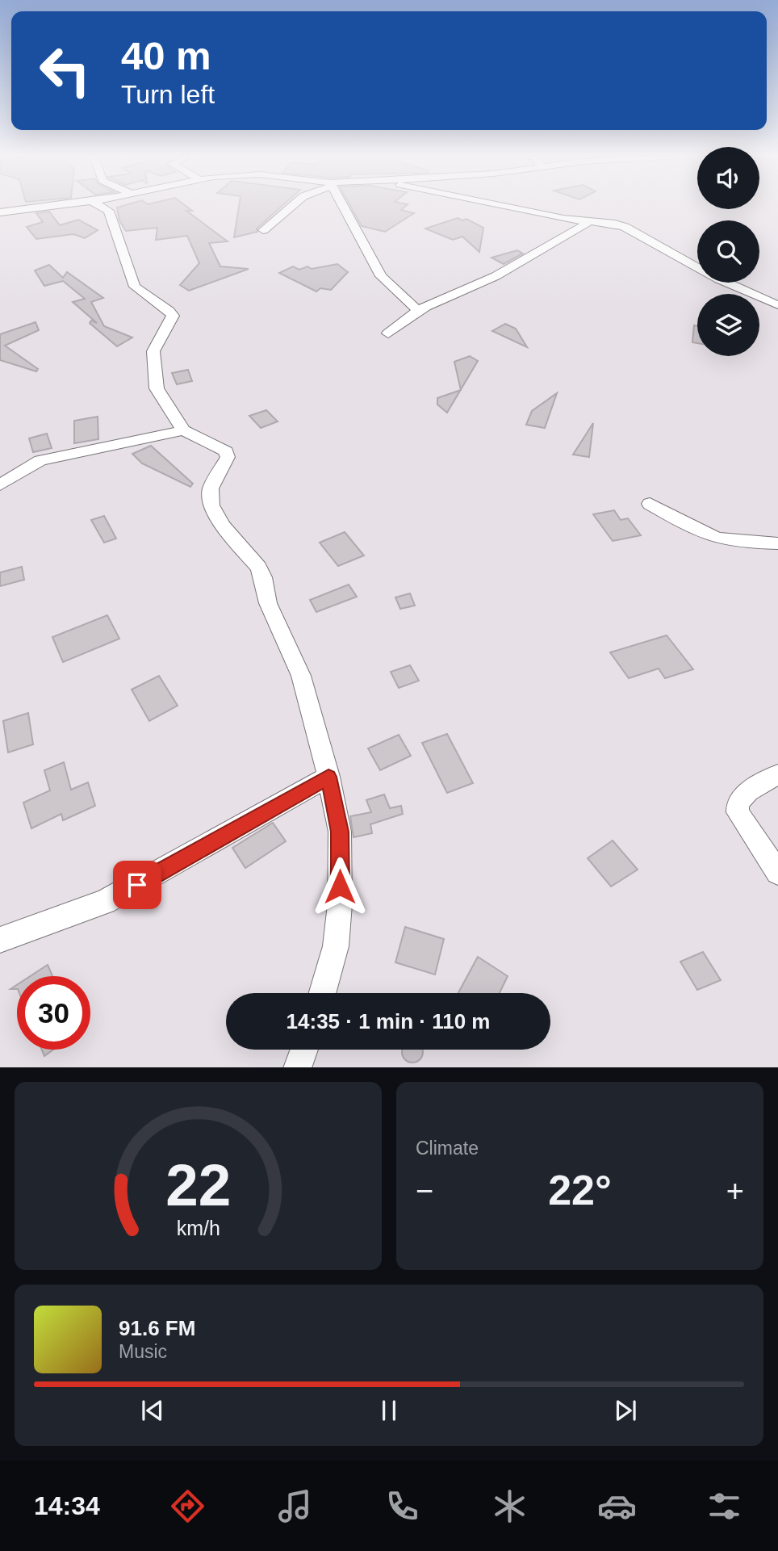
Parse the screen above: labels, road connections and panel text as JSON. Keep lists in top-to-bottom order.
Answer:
{
  "page": {
    "turn": ["40 m", "Turn left"],
    "limit": "30",
    "trip": "14:35 · 1 min · 110 m",
    "tile": "Climate",
    "heat": ["−", "22°", "+"],
    "song": ["91.6 FM", "Music"],
    "tabs": "14:34",
    "gauge": ["22", "km/h"]
  }
}
